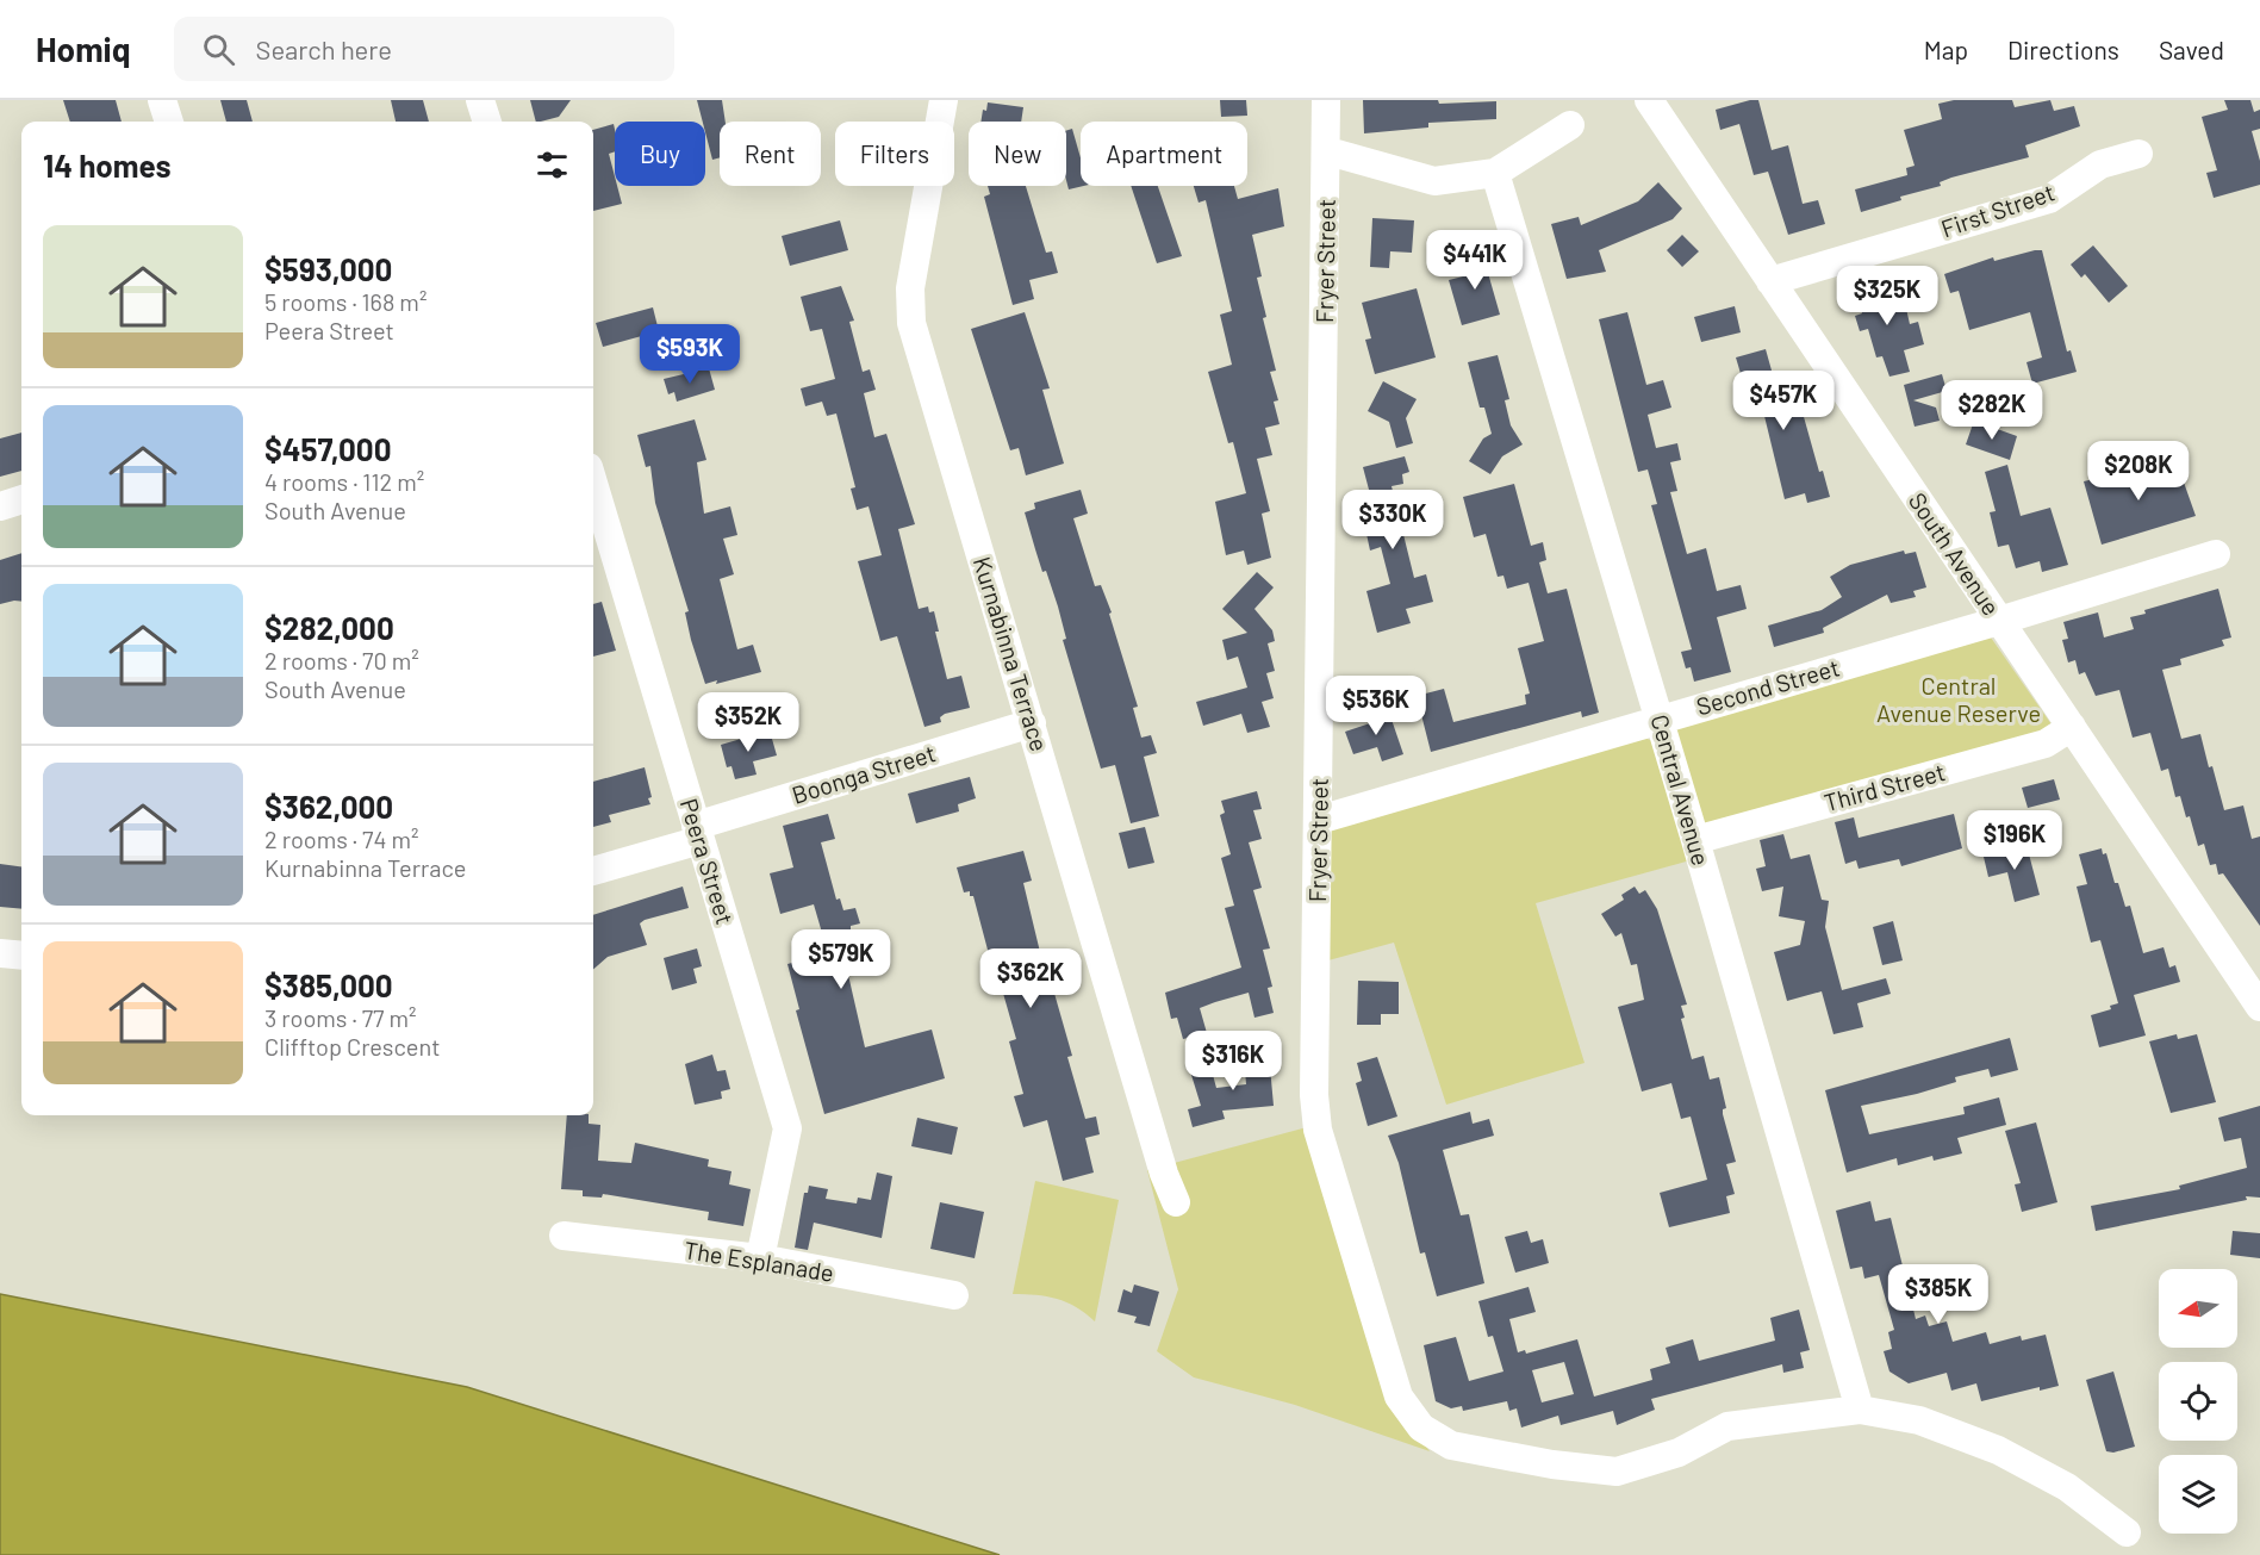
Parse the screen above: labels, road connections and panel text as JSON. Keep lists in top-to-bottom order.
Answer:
{
  "streets": {
    "street": [
      "First Street",
      "Fryer Street",
      "South Avenue",
      "Kurnabinna Terrace",
      "Second Street",
      "Boonga Street",
      "Third Street",
      "Central Avenue",
      "Peera Street",
      "The Esplanade"
    ]
  },
  "crossings": [
    ["First Street", "South Avenue"],
    ["Fryer Street", "Second Street"],
    ["Fryer Street", "Central Avenue"],
    ["South Avenue", "Second Street"],
    ["South Avenue", "Third Street"],
    ["Kurnabinna Terrace", "Boonga Street"],
    ["Second Street", "Central Avenue"],
    ["Boonga Street", "Peera Street"],
    ["Third Street", "Central Avenue"],
    ["Peera Street", "The Esplanade"]
  ],
  "parks": ["Central Avenue Reserve"],
  "north": "left",
  "page": {
    "header": "Homiq",
    "search": "Search here",
    "nav": ["Map", "Directions", "Saved"],
    "chip": [
      "Buy",
      "Rent",
      "Filters",
      "New",
      "Apartment"
    ],
    "heading": "14 homes",
    "list": [
      {
        "name": "$593,000",
        "note": "5 rooms · 168 m² · Peera Street"
      },
      {
        "name": "$457,000",
        "note": "4 rooms · 112 m² · South Avenue"
      },
      {
        "name": "$282,000",
        "note": "2 rooms · 70 m² · South Avenue"
      },
      {
        "name": "$362,000",
        "note": "2 rooms · 74 m² · Kurnabinna Terrace"
      },
      {
        "name": "$385,000",
        "note": "3 rooms · 77 m² · Clifftop Crescent"
      }
    ],
    "price": [
      "$441K",
      "$325K",
      "$593K",
      "$457K",
      "$282K",
      "$208K",
      "$330K",
      "$536K",
      "$352K",
      "$196K",
      "$579K",
      "$362K",
      "$316K",
      "$385K"
    ]
  }
}
